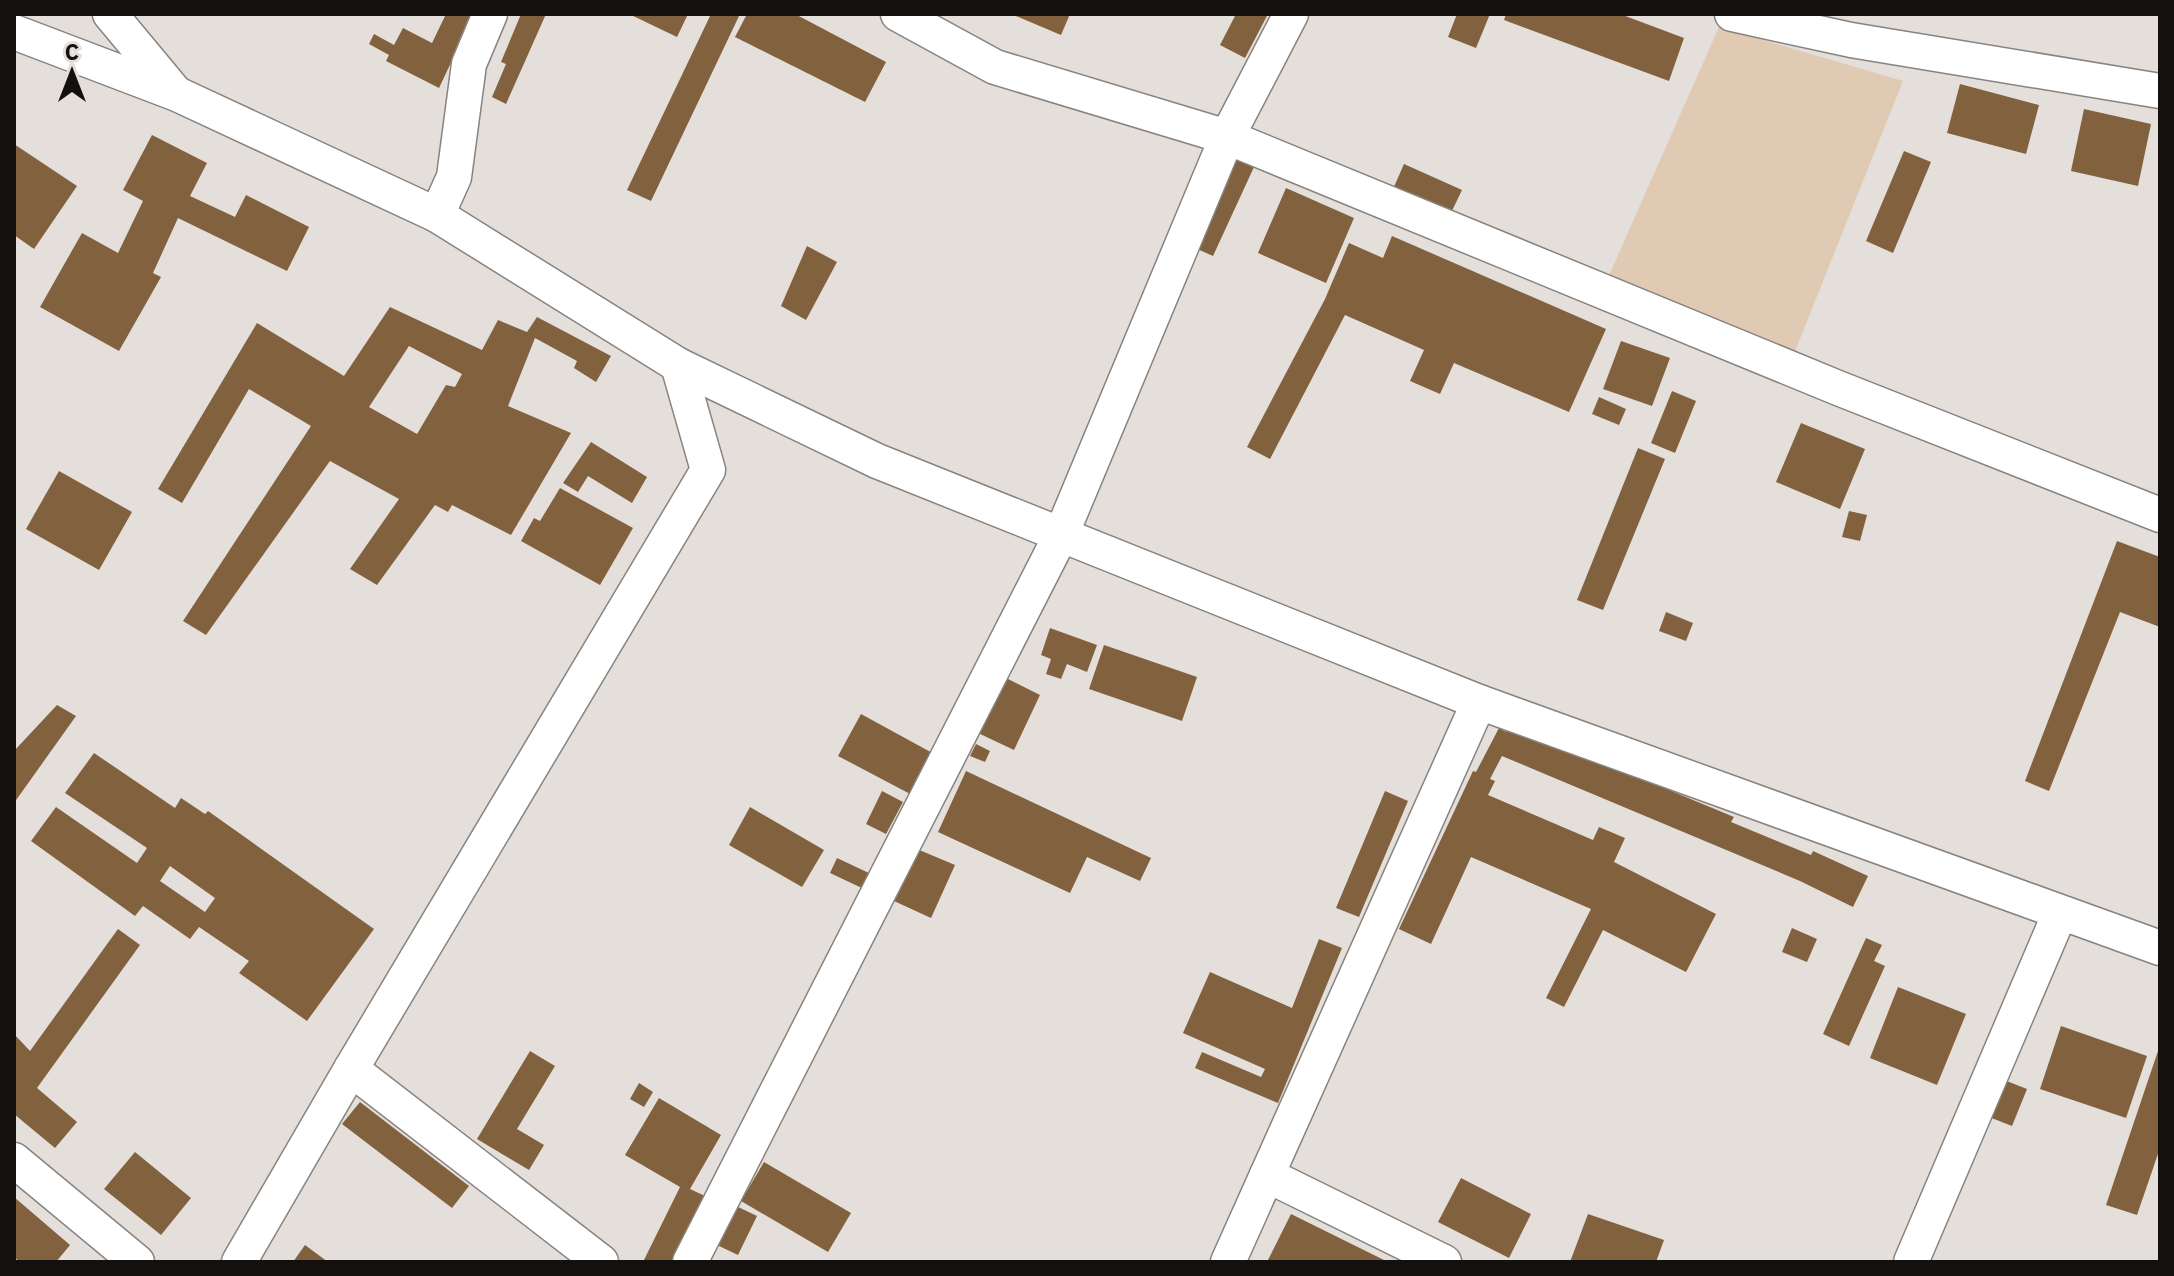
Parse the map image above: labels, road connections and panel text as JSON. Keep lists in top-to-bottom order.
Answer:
{
  "north": "top"
}
